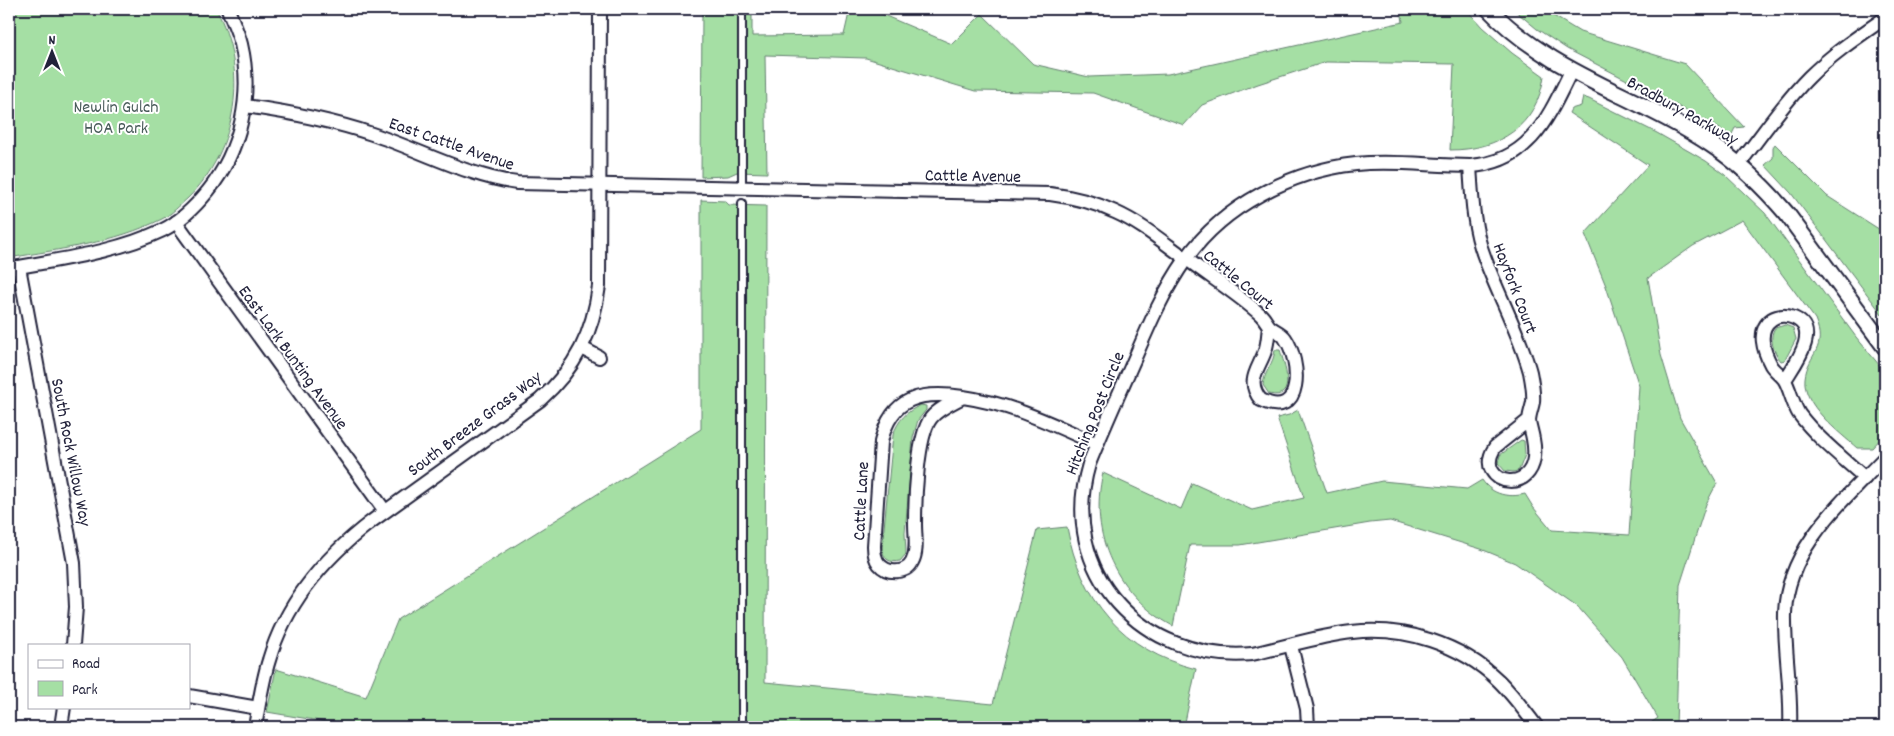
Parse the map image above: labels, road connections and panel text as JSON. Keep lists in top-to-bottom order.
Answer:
{
  "streets": {
    "street": [
      "Bradbury Parkway",
      "East Cattle Avenue",
      "Cattle Avenue",
      "Cattle Court",
      "Hayfork Court",
      "East Lark Bunting Avenue",
      "Hitching Post Circle",
      "South Breeze Grass Way",
      "South Rock Willow Way",
      "Cattle Lane"
    ]
  },
  "crossings": [
    ["Bradbury Parkway", "Hitching Post Circle"],
    ["East Cattle Avenue", "Cattle Avenue"],
    ["East Cattle Avenue", "South Breeze Grass Way"],
    ["Cattle Avenue", "Cattle Court"],
    ["Cattle Avenue", "Hitching Post Circle"],
    ["Cattle Court", "Hitching Post Circle"],
    ["Hayfork Court", "Hitching Post Circle"],
    ["East Lark Bunting Avenue", "South Breeze Grass Way"],
    ["Hitching Post Circle", "Cattle Lane"]
  ],
  "parks": ["Newlin Gulch HOA Park"],
  "legend": ["Road", "Park"],
  "north": "top"
}
